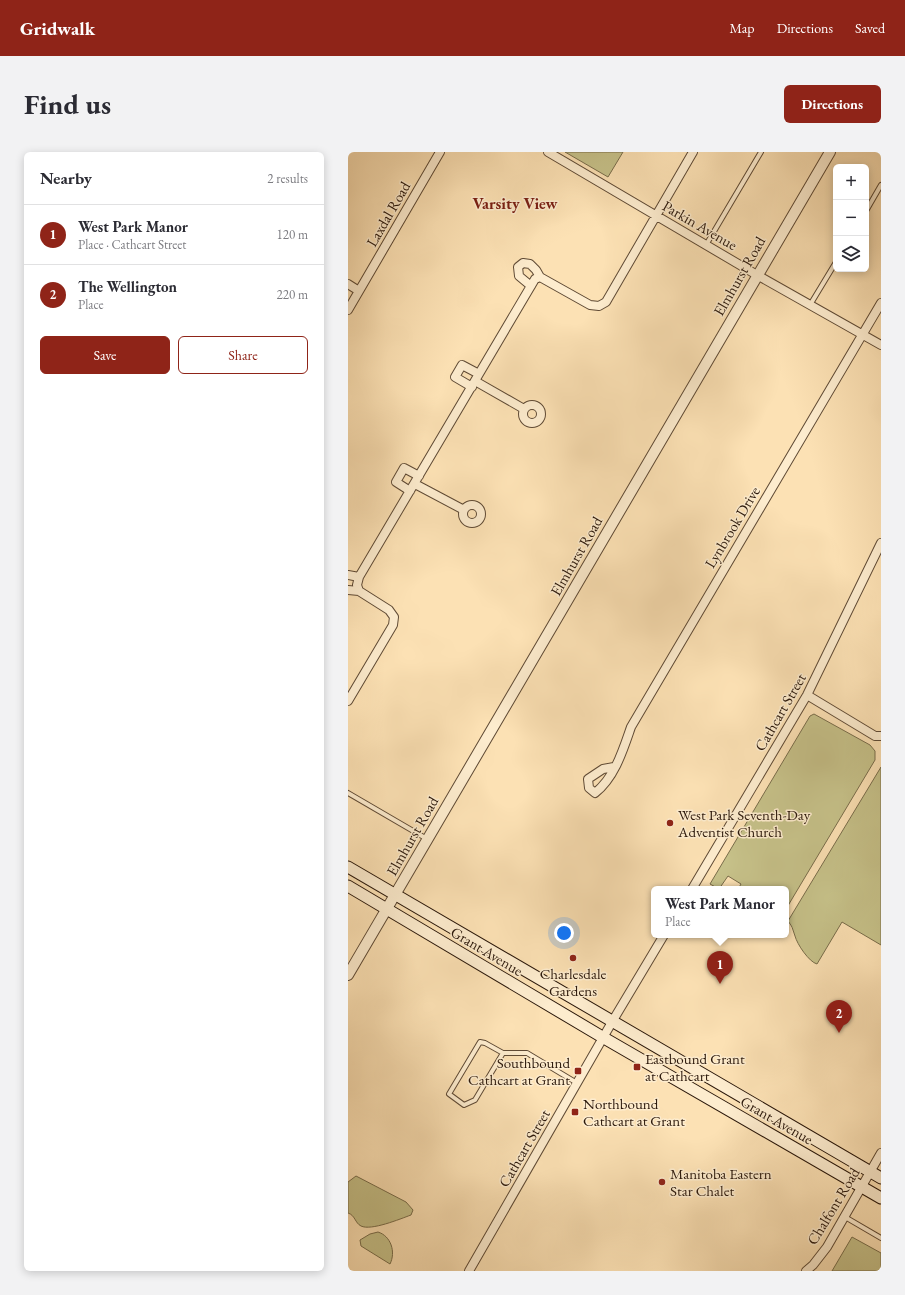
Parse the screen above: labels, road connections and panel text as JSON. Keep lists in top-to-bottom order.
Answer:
{
  "streets": {
    "main road": ["Grant Avenue"],
    "street": [
      "Laxdal Road",
      "Parkin Avenue",
      "Elmhurst Road",
      "Lynbrook Drive",
      "Cathcart Street",
      "Chalfont Road"
    ]
  },
  "crossings": [
    ["Parkin Avenue", "Elmhurst Road"],
    ["Parkin Avenue", "Lynbrook Drive"],
    ["Elmhurst Road", "Grant Avenue"],
    ["Cathcart Street", "Grant Avenue"],
    ["Grant Avenue", "Chalfont Road"]
  ],
  "districts": ["Varsity View"],
  "places": {
    "other": ["West Park Seventh-Day Adventist Church", "Charlesdale Gardens", "Manitoba Eastern Star Chalet"],
    "transit": ["Eastbound Grant at Cathcart", "Southbound Cathcart at Grant", "Northbound Cathcart at Grant"]
  },
  "page": {
    "header": "Gridwalk",
    "nav": ["Map", "Directions", "Saved"],
    "buttons": [
      "Directions",
      ["Save", "Share"]
    ],
    "title": "Find us",
    "heading": ["Nearby", "2 results"],
    "map_buttons": ["+", "−"],
    "list": [
      {
        "mark": "1",
        "name": "West Park Manor",
        "note": "Place · Cathcart Street",
        "value": "120 m"
      },
      {
        "mark": "2",
        "name": "The Wellington",
        "note": "Place",
        "value": "220 m"
      }
    ],
    "popup": ["West Park Manor", "Place"],
    "pins": ["1", "2"]
  }
}
